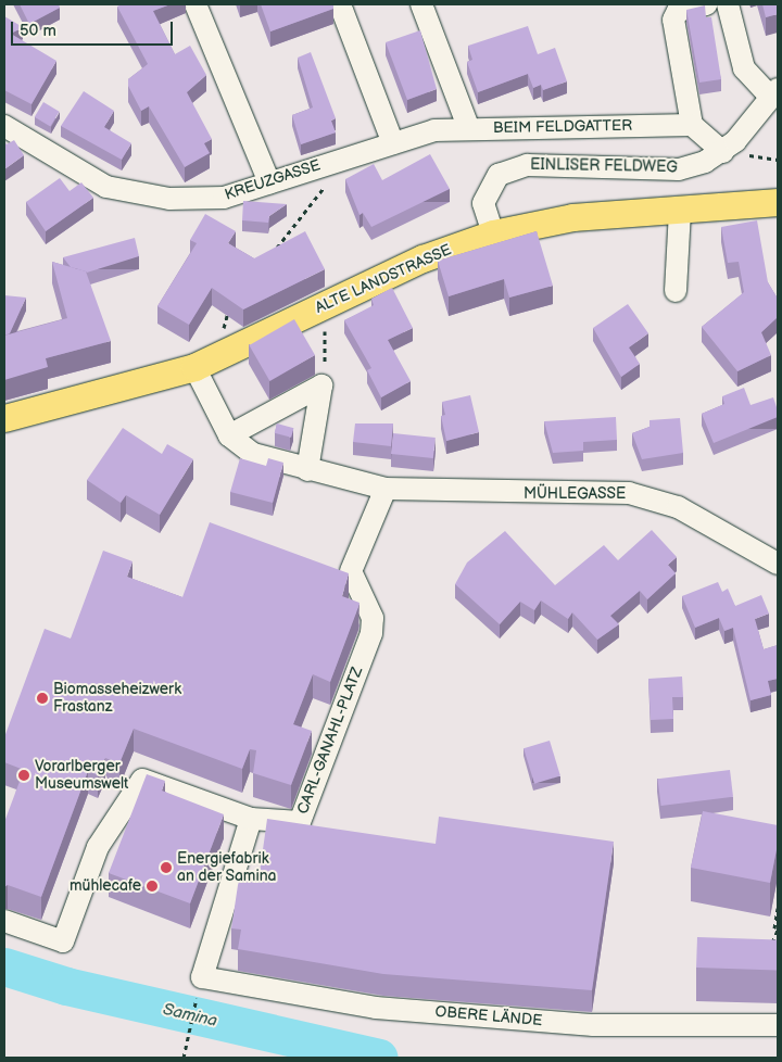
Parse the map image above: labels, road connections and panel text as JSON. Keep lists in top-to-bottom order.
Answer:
{
  "streets": {
    "main road": ["ALTE LANDSTRASSE"],
    "street": [
      "BEIM FELDGATTER",
      "EINLISER FELDWEG",
      "KREUZGASSE",
      "MÜHLEGASSE",
      "CARL-GANAHL-PLATZ",
      "OBERE LÄNDE"
    ]
  },
  "crossings": [
    ["BEIM FELDGATTER", "KREUZGASSE"],
    ["EINLISER FELDWEG", "ALTE LANDSTRASSE"],
    ["MÜHLEGASSE", "CARL-GANAHL-PLATZ"]
  ],
  "water": ["Samina"],
  "places": [
    "Biomasseheizwerk Frastanz",
    "Vorarlberger Museumswelt",
    "Energiefabrik an der Samina",
    "mühlecafe"
  ],
  "scale_bar": "50 m"
}
